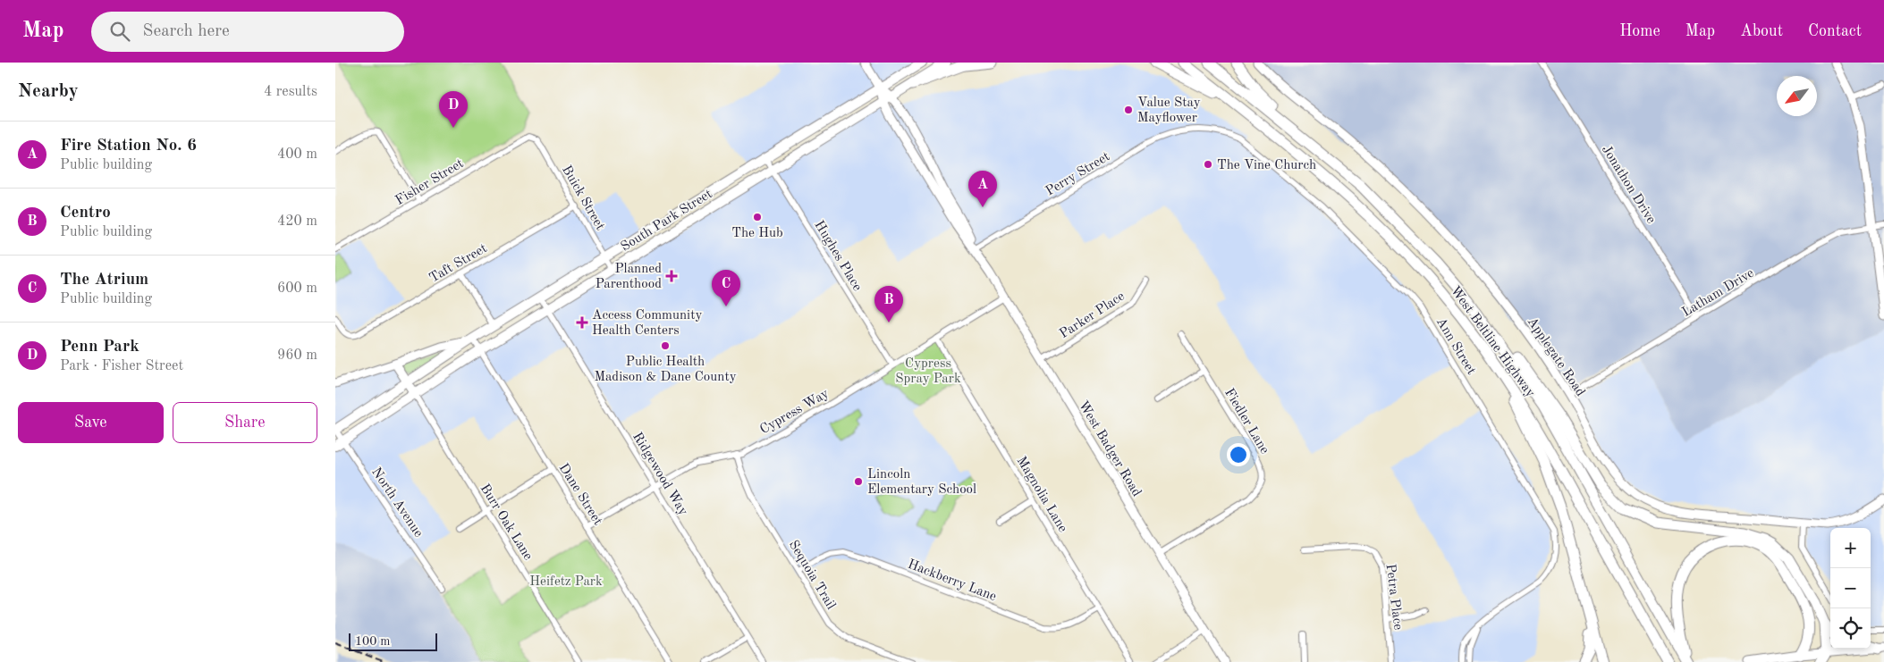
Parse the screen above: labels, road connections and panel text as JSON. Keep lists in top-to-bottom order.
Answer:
{
  "streets": {
    "highway": ["West Beltline Highway"],
    "main road": ["South Park Street"],
    "street": [
      "Perry Street",
      "Fisher Street",
      "Jonathon Drive",
      "Buick Street",
      "Hughes Place",
      "Taft Street",
      "Latham Drive",
      "Parker Place",
      "Ann Street",
      "Applegate Road",
      "Cypress Way",
      "Fiedler Lane",
      "West Badger Road",
      "Ridgewood Way",
      "Dane Street",
      "Magnolia Lane",
      "North Avenue",
      "Burr Oak Lane",
      "Sequoia Trail",
      "Hackberry Lane",
      "Petra Place"
    ]
  },
  "crossings": [
    ["Perry Street", "Ann Street"],
    ["Perry Street", "West Badger Road"],
    ["Fisher Street", "Buick Street"],
    ["Jonathon Drive", "Latham Drive"],
    ["Buick Street", "South Park Street"],
    ["Buick Street", "Taft Street"],
    ["South Park Street", "Hughes Place"],
    ["South Park Street", "West Badger Road"],
    ["South Park Street", "Ridgewood Way"],
    ["South Park Street", "Dane Street"],
    ["South Park Street", "North Avenue"],
    ["South Park Street", "Burr Oak Lane"],
    ["Hughes Place", "Cypress Way"],
    ["Latham Drive", "Applegate Road"],
    ["Parker Place", "West Badger Road"],
    ["Cypress Way", "West Badger Road"],
    ["Cypress Way", "Ridgewood Way"],
    ["Cypress Way", "Dane Street"],
    ["Cypress Way", "Magnolia Lane"],
    ["Cypress Way", "Sequoia Trail"],
    ["Fiedler Lane", "West Badger Road"],
    ["Magnolia Lane", "Hackberry Lane"],
    ["Sequoia Trail", "Hackberry Lane"]
  ],
  "parks": ["Cypress Spray Park", "Heifetz Park"],
  "places": {
    "other": [
      "Value Stay Mayflower",
      "The Vine Church",
      "The Hub",
      "Public Health Madison & Dane County",
      "Lincoln Elementary School"
    ],
    "health": ["Planned Parenthood", "Access Community Health Centers"]
  },
  "scale_bar": "100 m",
  "north": "bottom left",
  "page": {
    "header": "Map",
    "search": "Search here",
    "nav": [
      "Home",
      "Map",
      "About",
      "Contact"
    ],
    "heading": ["Nearby", "4 results"],
    "pins": [
      "D",
      "A",
      "C",
      "B"
    ],
    "list": [
      {
        "mark": "A",
        "name": "Fire Station No. 6",
        "note": "Public building",
        "value": "400 m"
      },
      {
        "mark": "B",
        "name": "Centro",
        "note": "Public building",
        "value": "420 m"
      },
      {
        "mark": "C",
        "name": "The Atrium",
        "note": "Public building",
        "value": "600 m"
      },
      {
        "mark": "D",
        "name": "Penn Park",
        "note": "Park · Fisher Street",
        "value": "960 m"
      }
    ],
    "buttons": ["Save", "Share"],
    "map_buttons": ["+", "−"],
    "scale": "100 m"
  }
}
